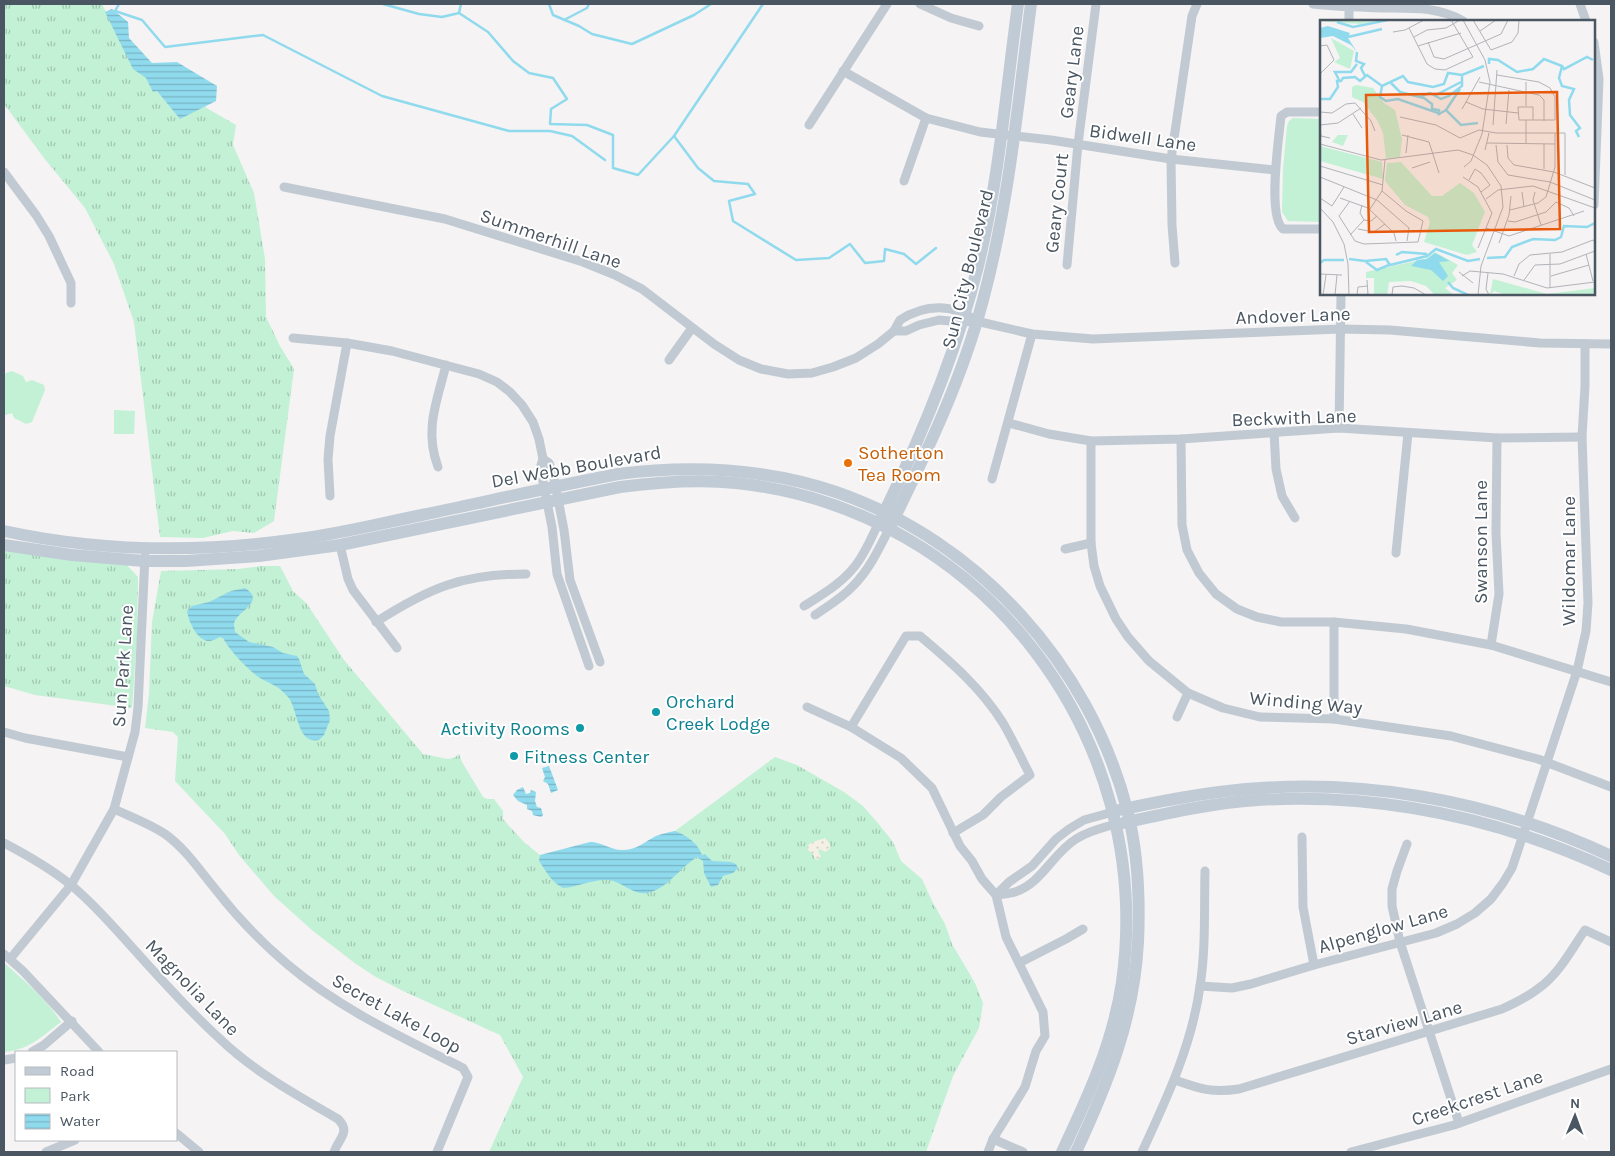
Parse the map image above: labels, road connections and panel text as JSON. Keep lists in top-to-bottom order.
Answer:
{
  "streets": {
    "street": [
      "Geary Lane",
      "Bidwell Lane",
      "Geary Court",
      "Summerhill Lane",
      "Sun City Boulevard",
      "Andover Lane",
      "Beckwith Lane",
      "Del Webb Boulevard",
      "Swanson Lane",
      "Wildomar Lane",
      "Sun Park Lane",
      "Winding Way",
      "Alpenglow Lane",
      "Magnolia Lane",
      "Secret Lake Loop",
      "Starview Lane",
      "Creekcrest Lane"
    ]
  },
  "crossings": [
    ["Geary Lane", "Bidwell Lane"],
    ["Geary Lane", "Geary Court"],
    ["Bidwell Lane", "Geary Court"],
    ["Bidwell Lane", "Sun City Boulevard"],
    ["Summerhill Lane", "Sun City Boulevard"],
    ["Summerhill Lane", "Andover Lane"],
    ["Sun City Boulevard", "Andover Lane"],
    ["Sun City Boulevard", "Del Webb Boulevard"],
    ["Andover Lane", "Wildomar Lane"],
    ["Beckwith Lane", "Swanson Lane"],
    ["Beckwith Lane", "Wildomar Lane"],
    ["Beckwith Lane", "Winding Way"],
    ["Del Webb Boulevard", "Sun Park Lane"],
    ["Wildomar Lane", "Winding Way"],
    ["Wildomar Lane", "Alpenglow Lane"],
    ["Sun Park Lane", "Magnolia Lane"],
    ["Sun Park Lane", "Secret Lake Loop"]
  ],
  "places": [
    "Sotherton Tea Room",
    "Orchard Creek Lodge",
    "Activity Rooms",
    "Fitness Center"
  ],
  "legend": ["Road", "Park", "Water"],
  "north": "top"
}
